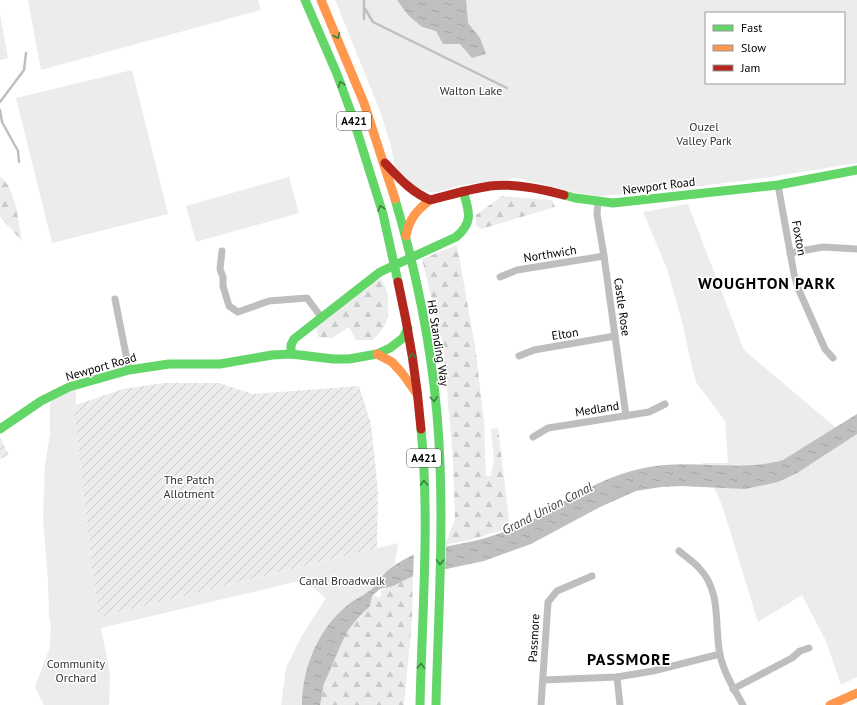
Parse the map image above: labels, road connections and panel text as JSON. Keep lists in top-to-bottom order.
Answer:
{
  "streets": {
    "main road": ["A421", "Newport Road", "H8 Standing Way"],
    "street": [
      "Foxton",
      "Northwich",
      "Castle Rose",
      "Elton",
      "Medland",
      "Passmore"
    ]
  },
  "crossings": [
    ["A421", "Newport Road"],
    ["Newport Road", "Foxton"],
    ["Newport Road", "Castle Rose"],
    ["Northwich", "Castle Rose"],
    ["Castle Rose", "Elton"],
    ["Castle Rose", "Medland"]
  ],
  "districts": ["WOUGHTON PARK", "PASSMORE"],
  "water": ["Grand Union Canal"],
  "parks": [
    "Walton Lake",
    "Ouzel Valley Park",
    "The Patch Allotment",
    "Canal Broadwalk",
    "Community Orchard"
  ],
  "legend": ["Fast", "Slow", "Jam"]
}
